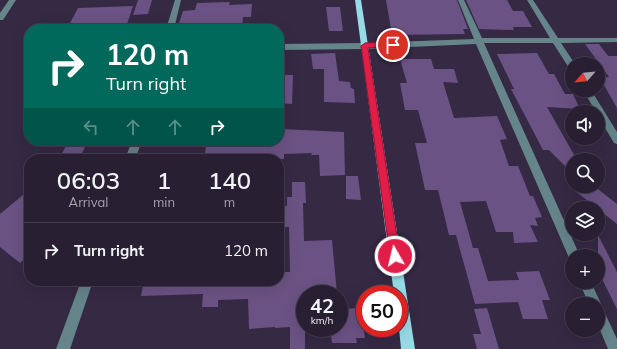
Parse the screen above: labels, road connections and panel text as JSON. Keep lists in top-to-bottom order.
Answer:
{
  "north": "bottom left",
  "page": {
    "turn": ["120 m", "Turn right"],
    "map_buttons": ["+", "−"],
    "eta": [
      "06:03",
      "Arrival",
      "1",
      "min",
      "140",
      "m"
    ],
    "list": [
      {
        "name": "Turn right",
        "value": "120 m"
      }
    ],
    "speed": "42 km/h",
    "limit": "50"
  }
}
